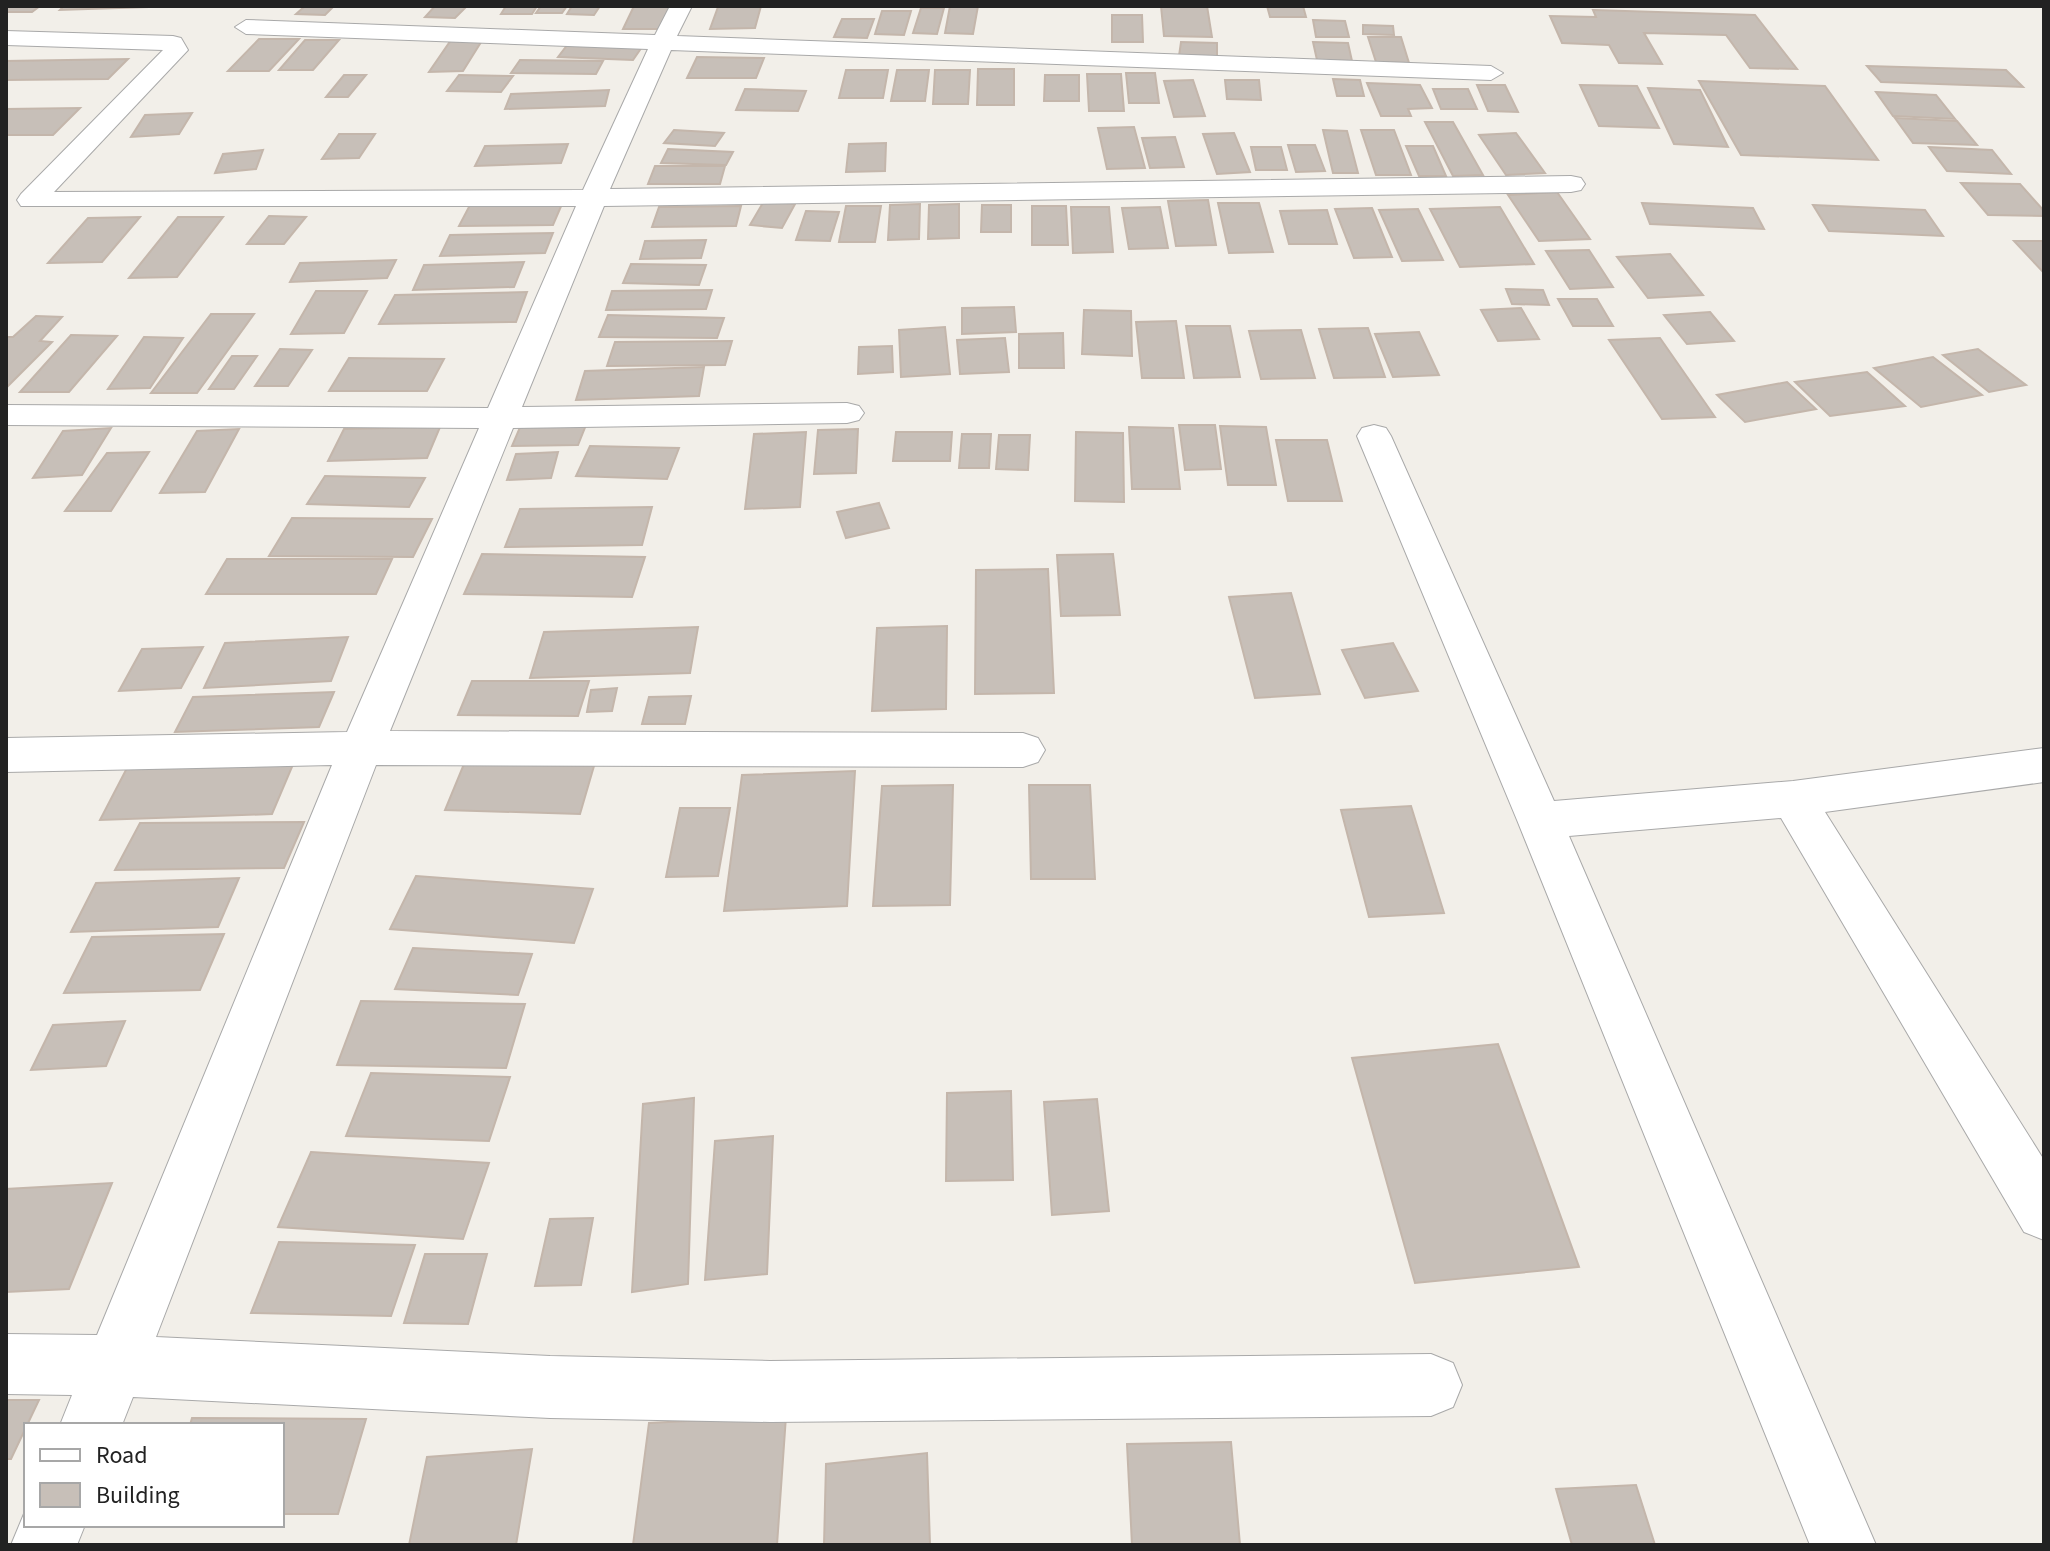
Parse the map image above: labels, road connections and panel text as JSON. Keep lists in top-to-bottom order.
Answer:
{
  "legend": ["Road", "Building"]
}
